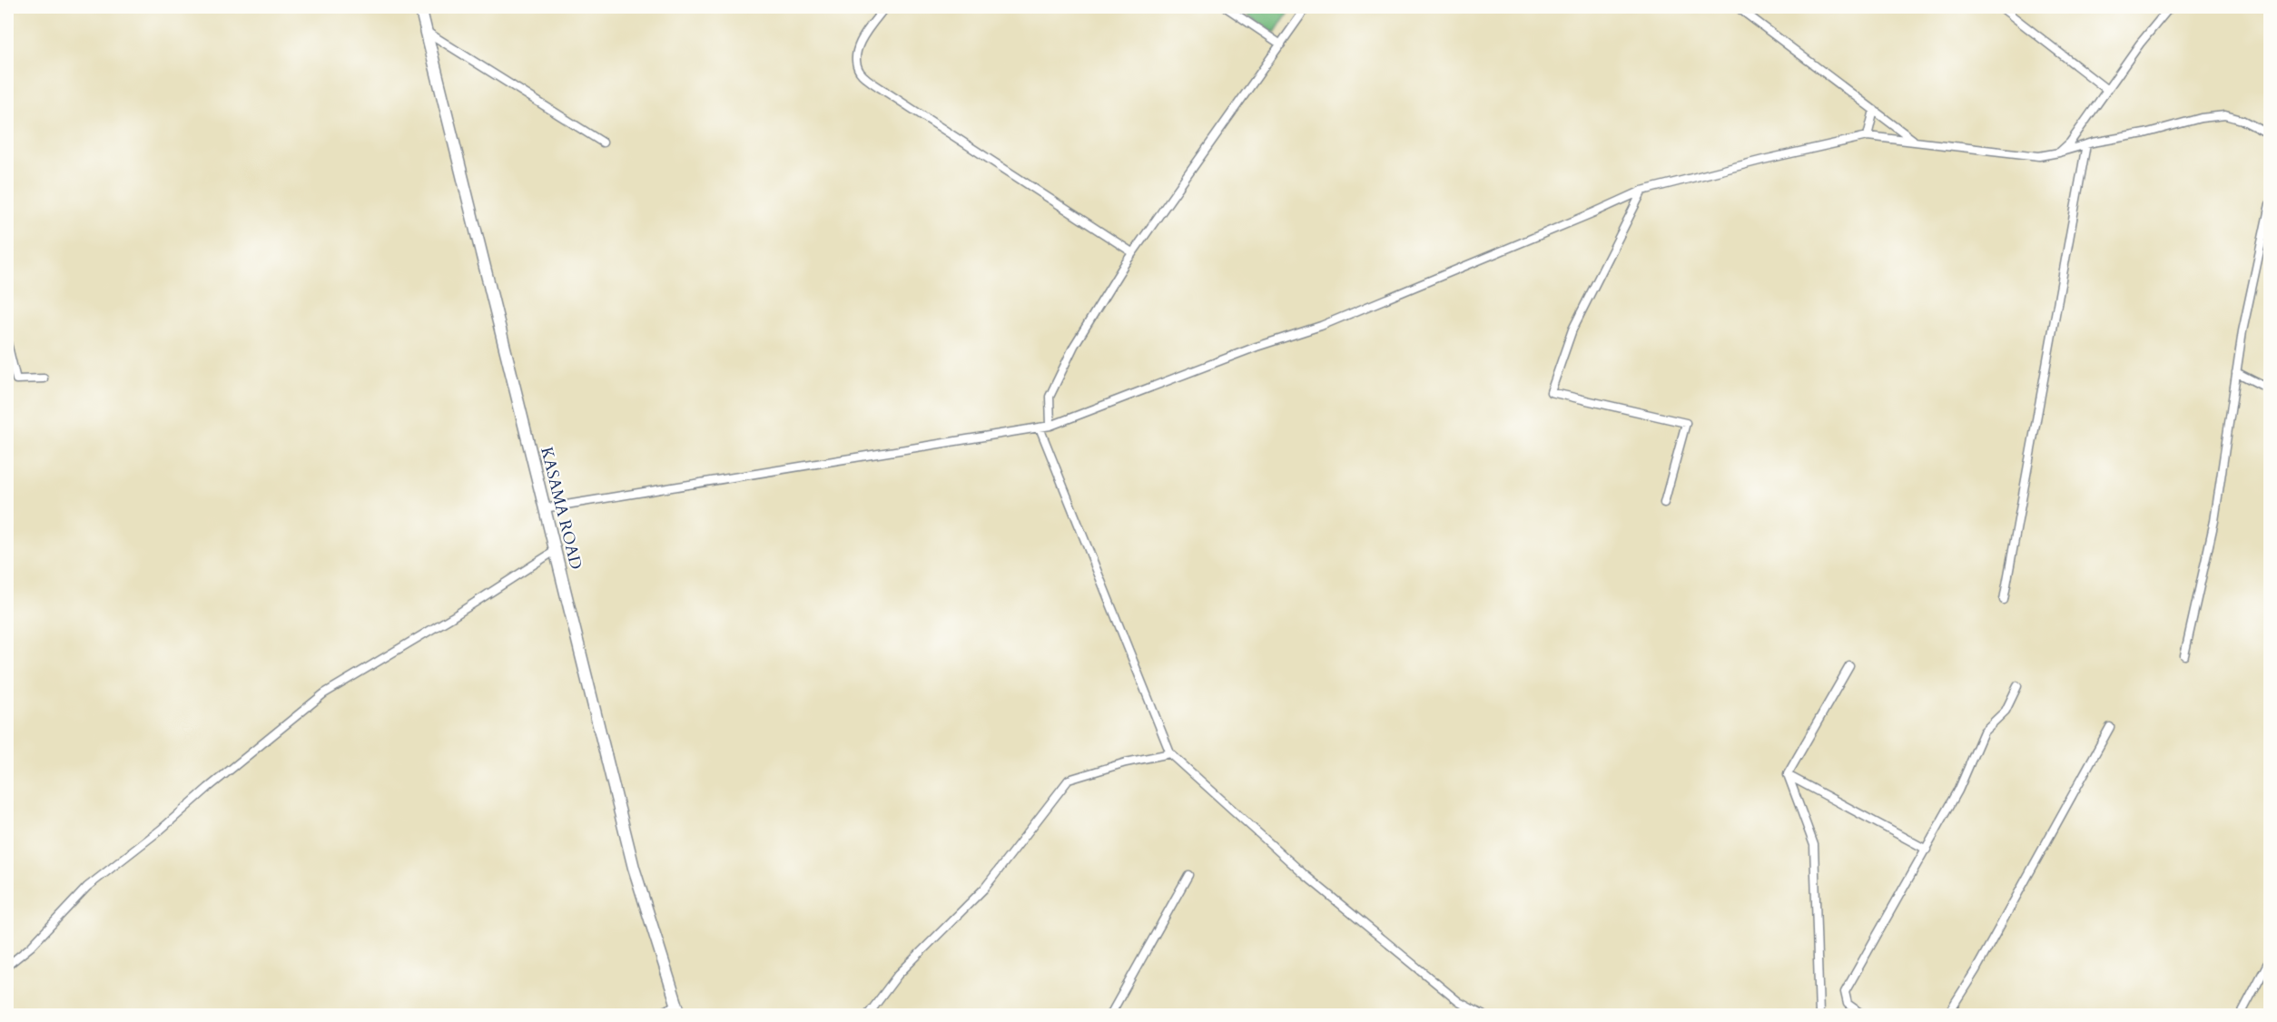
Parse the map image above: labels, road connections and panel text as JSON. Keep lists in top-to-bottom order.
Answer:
{
  "streets": {
    "street": ["KASAMA ROAD"]
  }
}
